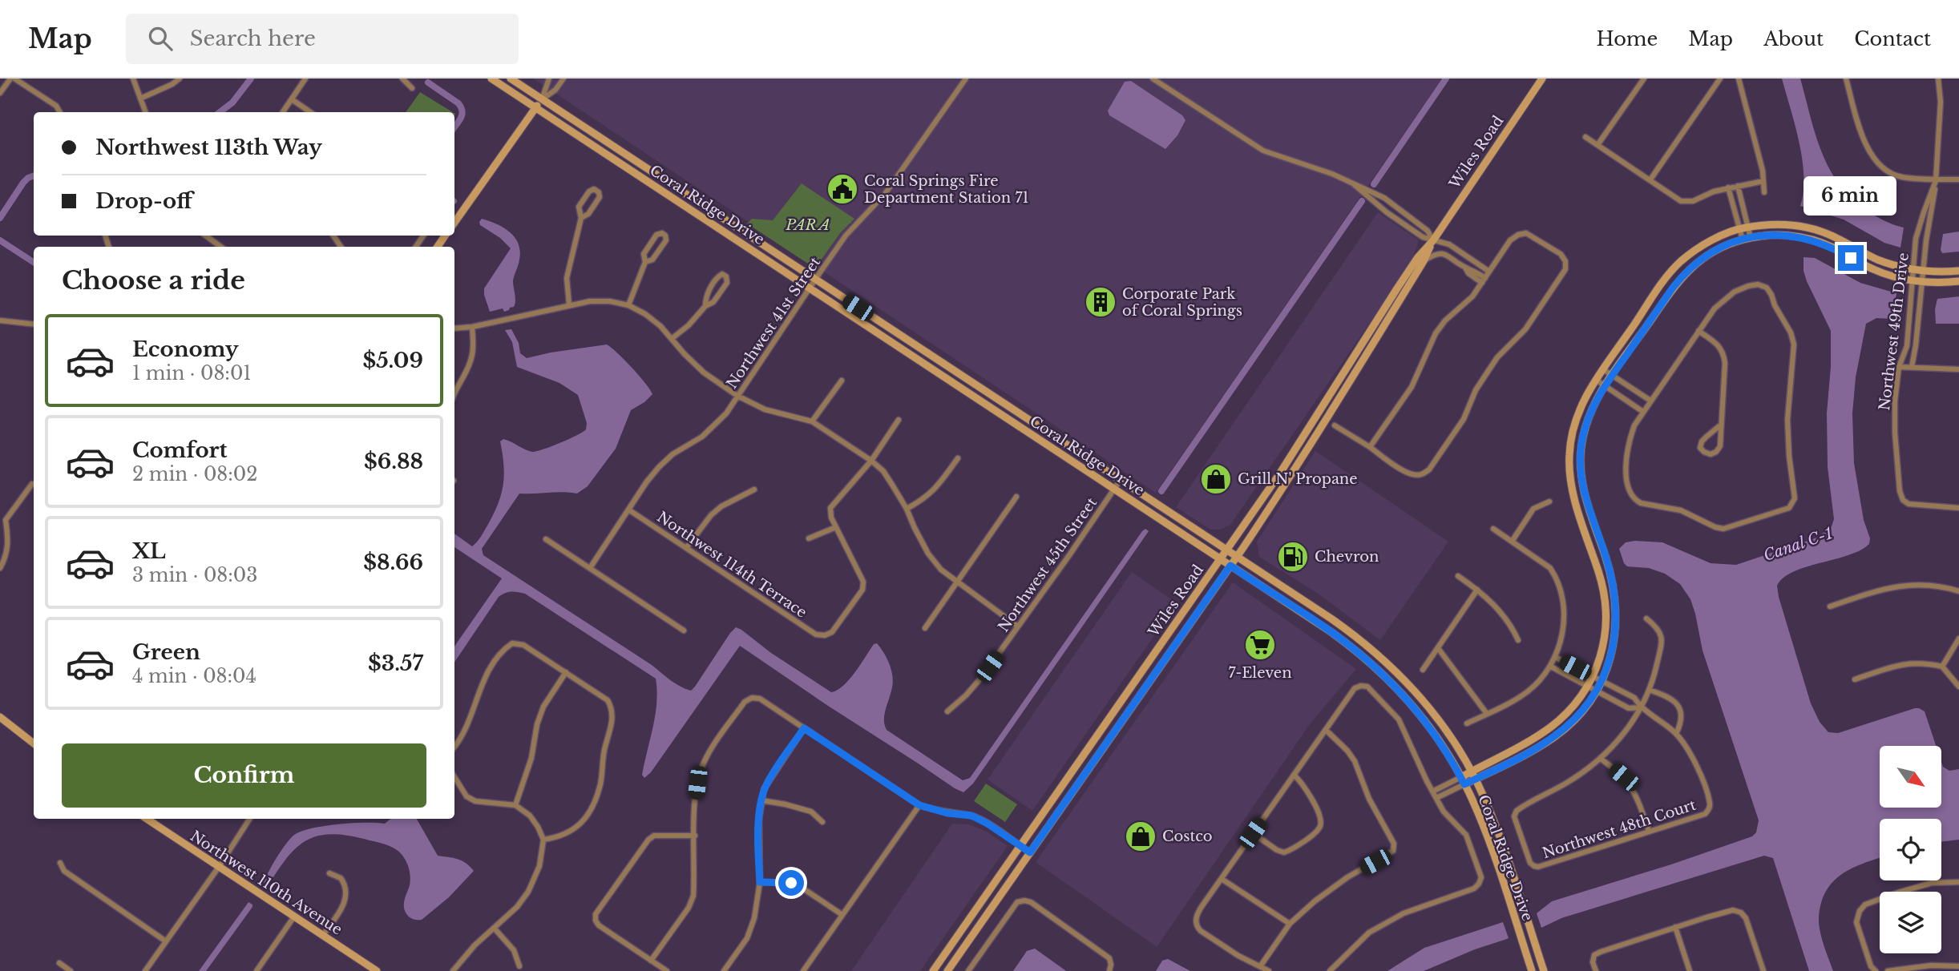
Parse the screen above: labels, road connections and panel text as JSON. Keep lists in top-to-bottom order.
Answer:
{
  "streets": {
    "main road": ["Wiles Road", "Coral Ridge Drive", "Northwest 110th Avenue"],
    "street": [
      "Northwest 41st Street",
      "Northwest 49th Drive",
      "Northwest 114th Terrace",
      "Northwest 45th Street",
      "Northwest 48th Court"
    ]
  },
  "crossings": [
    ["Wiles Road", "Coral Ridge Drive"],
    ["Coral Ridge Drive", "Northwest 41st Street"],
    ["Coral Ridge Drive", "Northwest 45th Street"],
    ["Northwest 41st Street", "Northwest 114th Terrace"]
  ],
  "water": ["Canal C-1"],
  "parks": ["PAR A"],
  "places": {
    "public building": ["Coral Springs Fire Department Station 71"],
    "building": ["Corporate Park of Coral Springs"],
    "shop": ["Grill N' Propane", "Costco"],
    "fuel station": ["Chevron"],
    "supermarket": ["7-Eleven"]
  },
  "north": "bottom right",
  "page": {
    "header": "Map",
    "search": "Search here",
    "nav": [
      "Home",
      "Map",
      "About",
      "Contact"
    ],
    "banner": ["Northwest 113th Way", "Drop-off"],
    "bubble": "6 min",
    "heading": "Choose a ride",
    "list": [
      {
        "name": "Economy",
        "note": "1 min · 08:01",
        "value": "$5.09"
      },
      {
        "name": "Comfort",
        "note": "2 min · 08:02",
        "value": "$6.88"
      },
      {
        "name": "XL",
        "note": "3 min · 08:03",
        "value": "$8.66"
      },
      {
        "name": "Green",
        "note": "4 min · 08:04",
        "value": "$3.57"
      }
    ],
    "buttons": "Confirm"
  }
}
